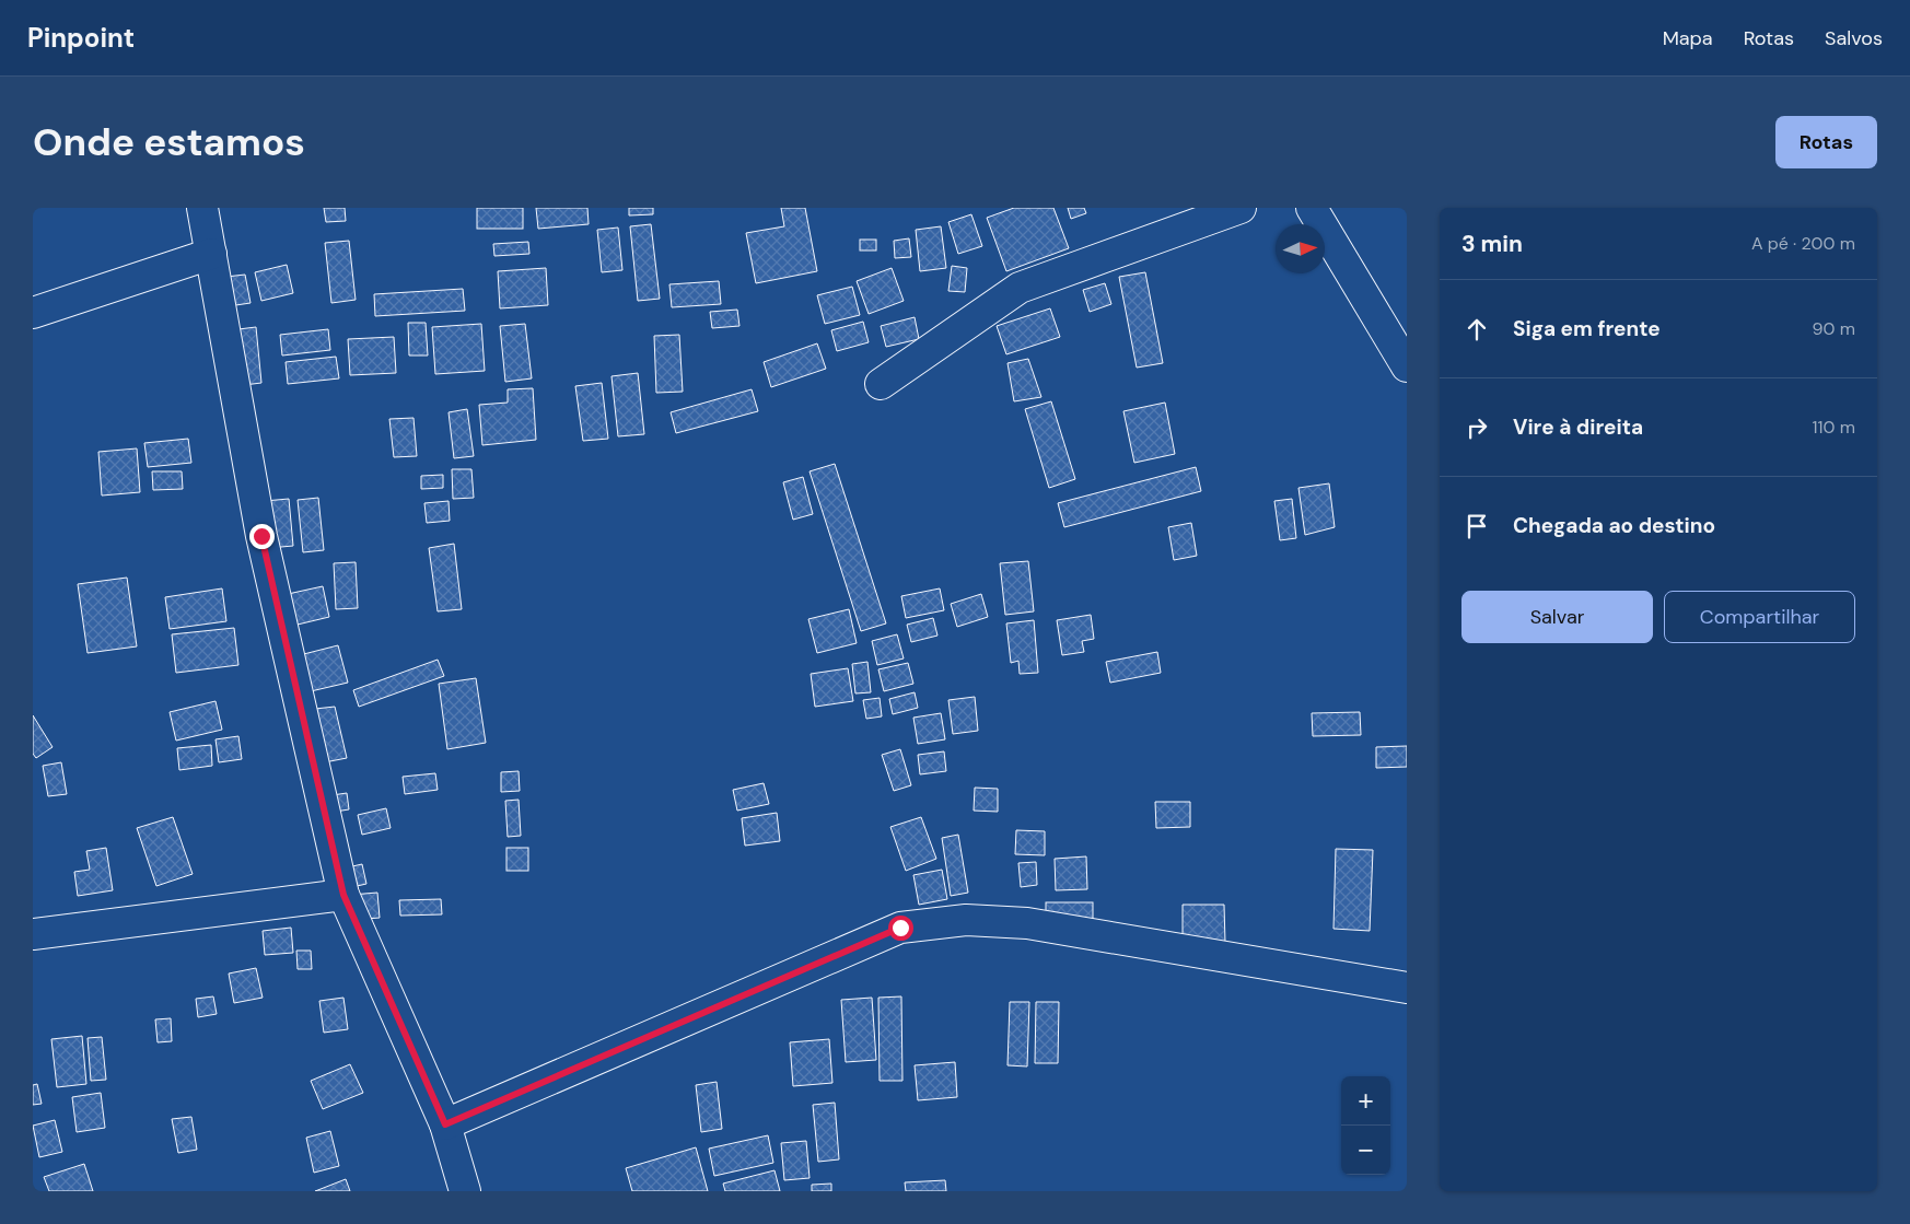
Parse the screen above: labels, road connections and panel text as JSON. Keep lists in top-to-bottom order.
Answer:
{
  "north": "right",
  "page": {
    "header": "Pinpoint",
    "nav": ["Mapa", "Rotas", "Salvos"],
    "buttons": [
      "Rotas",
      ["Salvar", "Compartilhar"]
    ],
    "title": "Onde estamos",
    "heading": ["3 min", "A pé · 200 m"],
    "list": [
      ["Siga em frente", "90 m"],
      ["Vire à direita", "110 m"],
      "Chegada ao destino"
    ],
    "map_buttons": ["+", "−"]
  }
}
